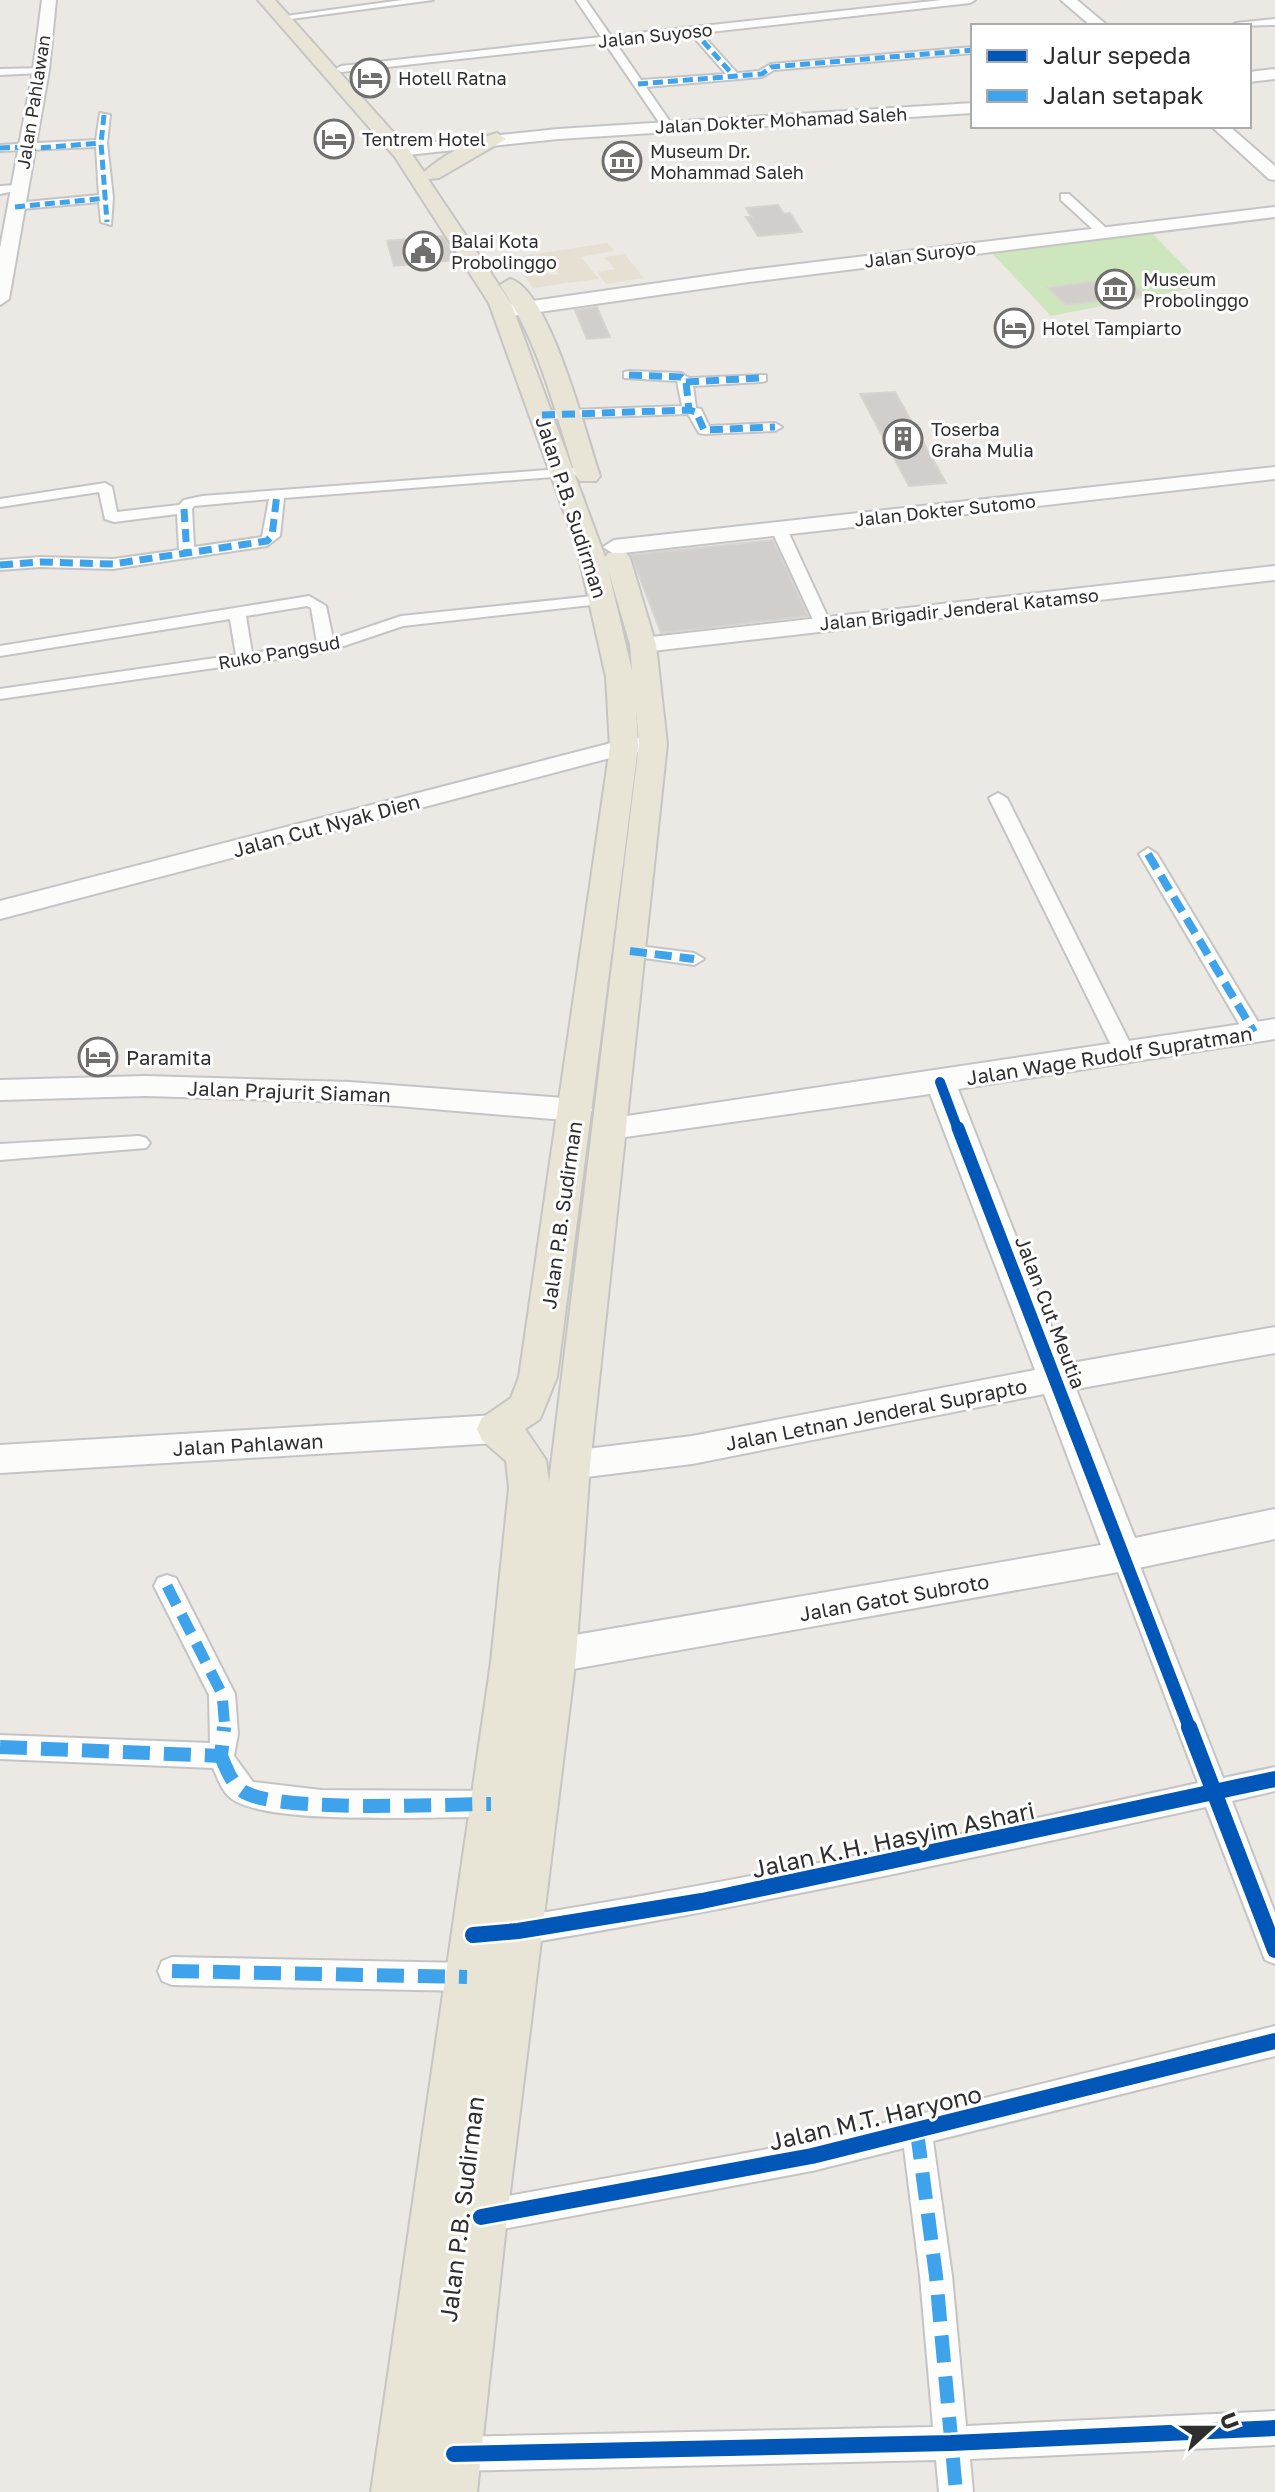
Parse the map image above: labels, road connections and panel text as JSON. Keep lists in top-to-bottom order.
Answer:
{
  "streets": {
    "main road": [
      "Jalan Pahlawan",
      "Jalan Dokter Mohamad Saleh",
      "Jalan Suroyo",
      "Jalan P.B. Sudirman",
      "Jalan Dokter Sutomo",
      "Jalan Brigadir Jenderal Katamso",
      "Jalan Cut Nyak Dien",
      "Jalan Wage Rudolf Supratman",
      "Jalan Prajurit Siaman",
      "Jalan Cut Meutia",
      "Jalan Letnan Jenderal Suprapto",
      "Jalan Gatot Subroto"
    ],
    "street": [
      "Jalan Suyoso",
      "Ruko Pangsud",
      "Jalan K.H. Hasyim Ashari",
      "Jalan M.T. Haryono"
    ]
  },
  "crossings": [
    ["Jalan Suyoso", "Jalan P.B. Sudirman"],
    ["Jalan Pahlawan", "Jalan P.B. Sudirman"],
    ["Jalan Dokter Mohamad Saleh", "Jalan P.B. Sudirman"],
    ["Jalan Suroyo", "Jalan P.B. Sudirman"],
    ["Jalan P.B. Sudirman", "Jalan Dokter Sutomo"],
    ["Jalan P.B. Sudirman", "Jalan Brigadir Jenderal Katamso"],
    ["Jalan P.B. Sudirman", "Ruko Pangsud"],
    ["Jalan P.B. Sudirman", "Jalan Cut Nyak Dien"],
    ["Jalan P.B. Sudirman", "Jalan Wage Rudolf Supratman"],
    ["Jalan P.B. Sudirman", "Jalan Prajurit Siaman"],
    ["Jalan P.B. Sudirman", "Jalan Letnan Jenderal Suprapto"],
    ["Jalan P.B. Sudirman", "Jalan Gatot Subroto"],
    ["Jalan P.B. Sudirman", "Jalan K.H. Hasyim Ashari"],
    ["Jalan P.B. Sudirman", "Jalan M.T. Haryono"],
    ["Jalan Wage Rudolf Supratman", "Jalan Cut Meutia"],
    ["Jalan Cut Meutia", "Jalan Letnan Jenderal Suprapto"],
    ["Jalan Cut Meutia", "Jalan Gatot Subroto"]
  ],
  "places": {
    "hotel": [
      "Hotell Ratna",
      "Tentrem Hotel",
      "Hotel Tampiarto",
      "Paramita"
    ],
    "museum": ["Museum Dr. Mohammad Saleh", "Museum Probolinggo"],
    "public building": ["Balai Kota Probolinggo"],
    "building": ["Toserba Graha Mulia"]
  },
  "legend": ["Jalur sepeda", "Jalan setapak"],
  "north": "right"
}
